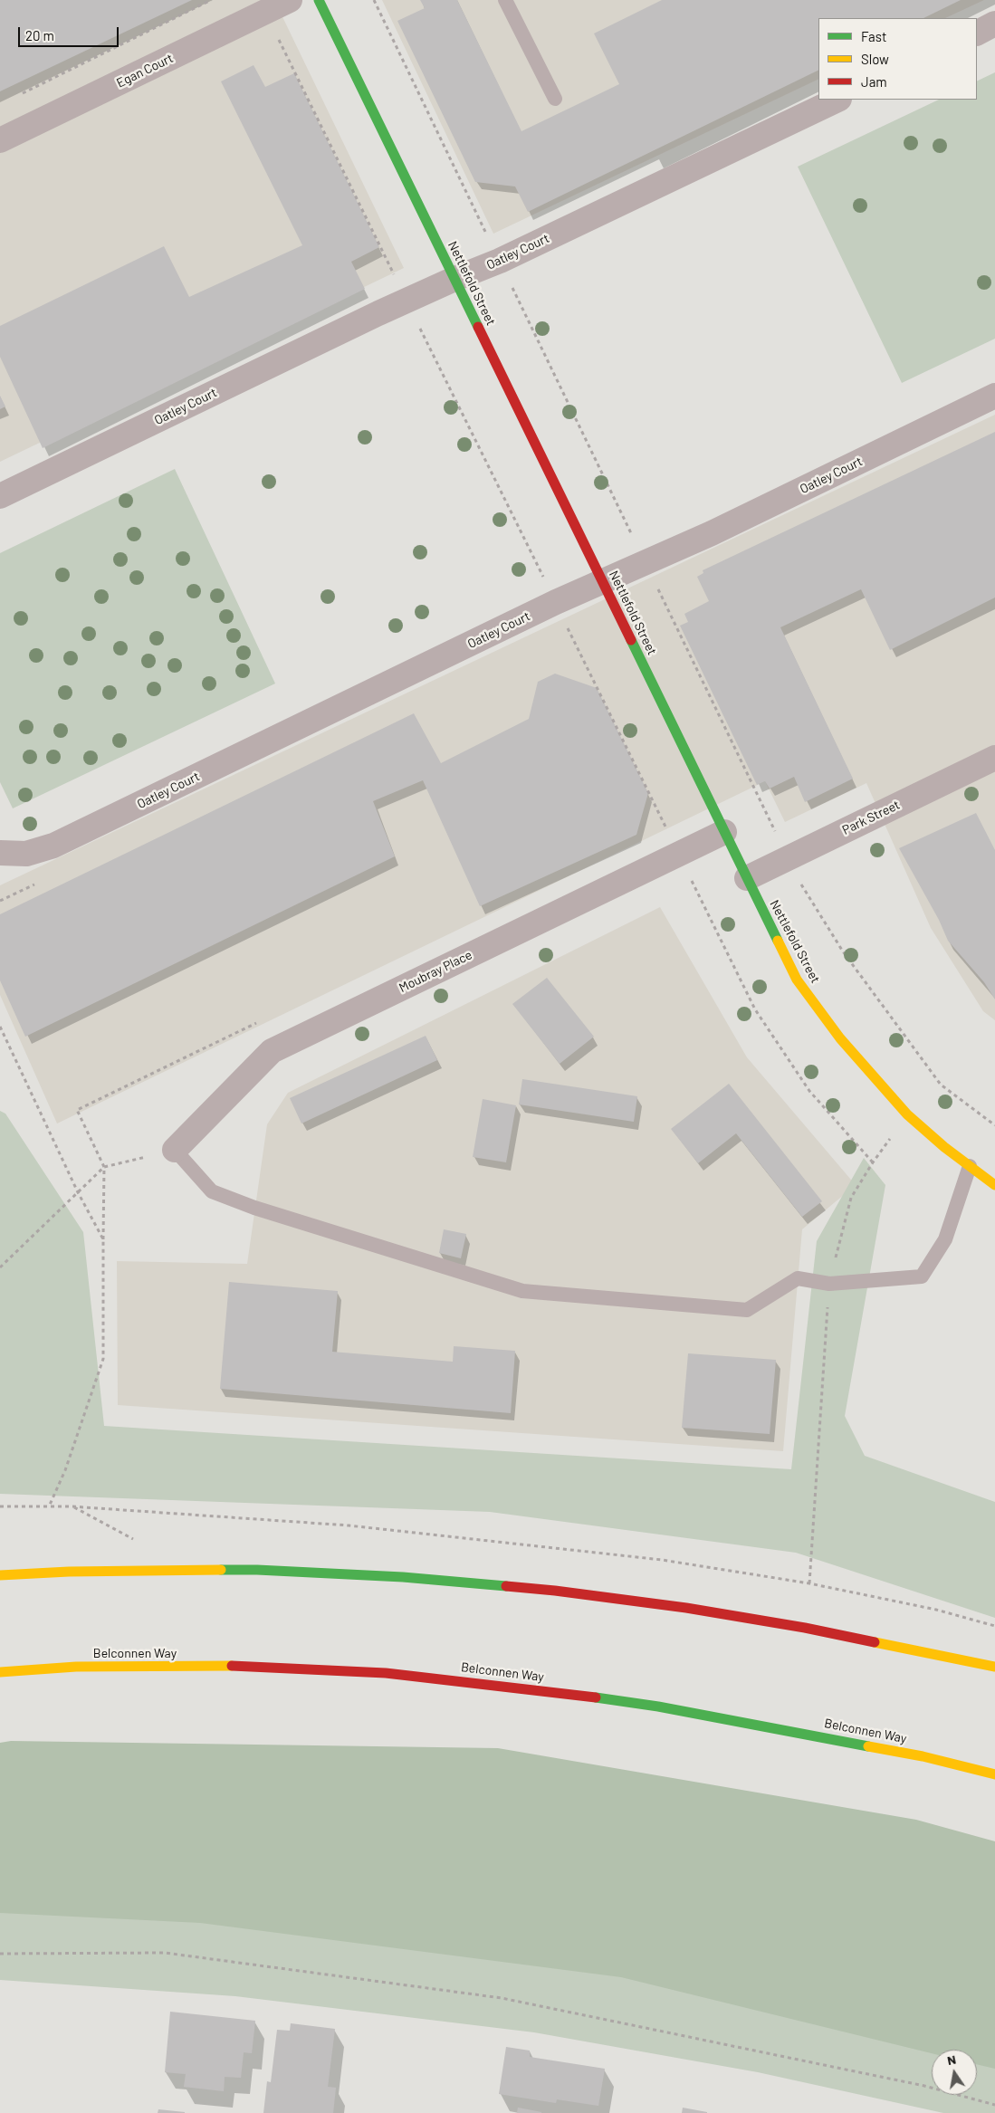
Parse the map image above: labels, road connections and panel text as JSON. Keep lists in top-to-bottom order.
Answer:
{
  "streets": {
    "main road": ["Nettlefold Street", "Belconnen Way"],
    "street": [
      "Egan Court",
      "Oatley Court",
      "Park Street",
      "Moubray Place"
    ]
  },
  "crossings": [
    ["Oatley Court", "Nettlefold Street"],
    ["Nettlefold Street", "Park Street"],
    ["Nettlefold Street", "Moubray Place"]
  ],
  "legend": ["Fast", "Slow", "Jam"],
  "scale_bar": "20 m",
  "north": "top"
}
